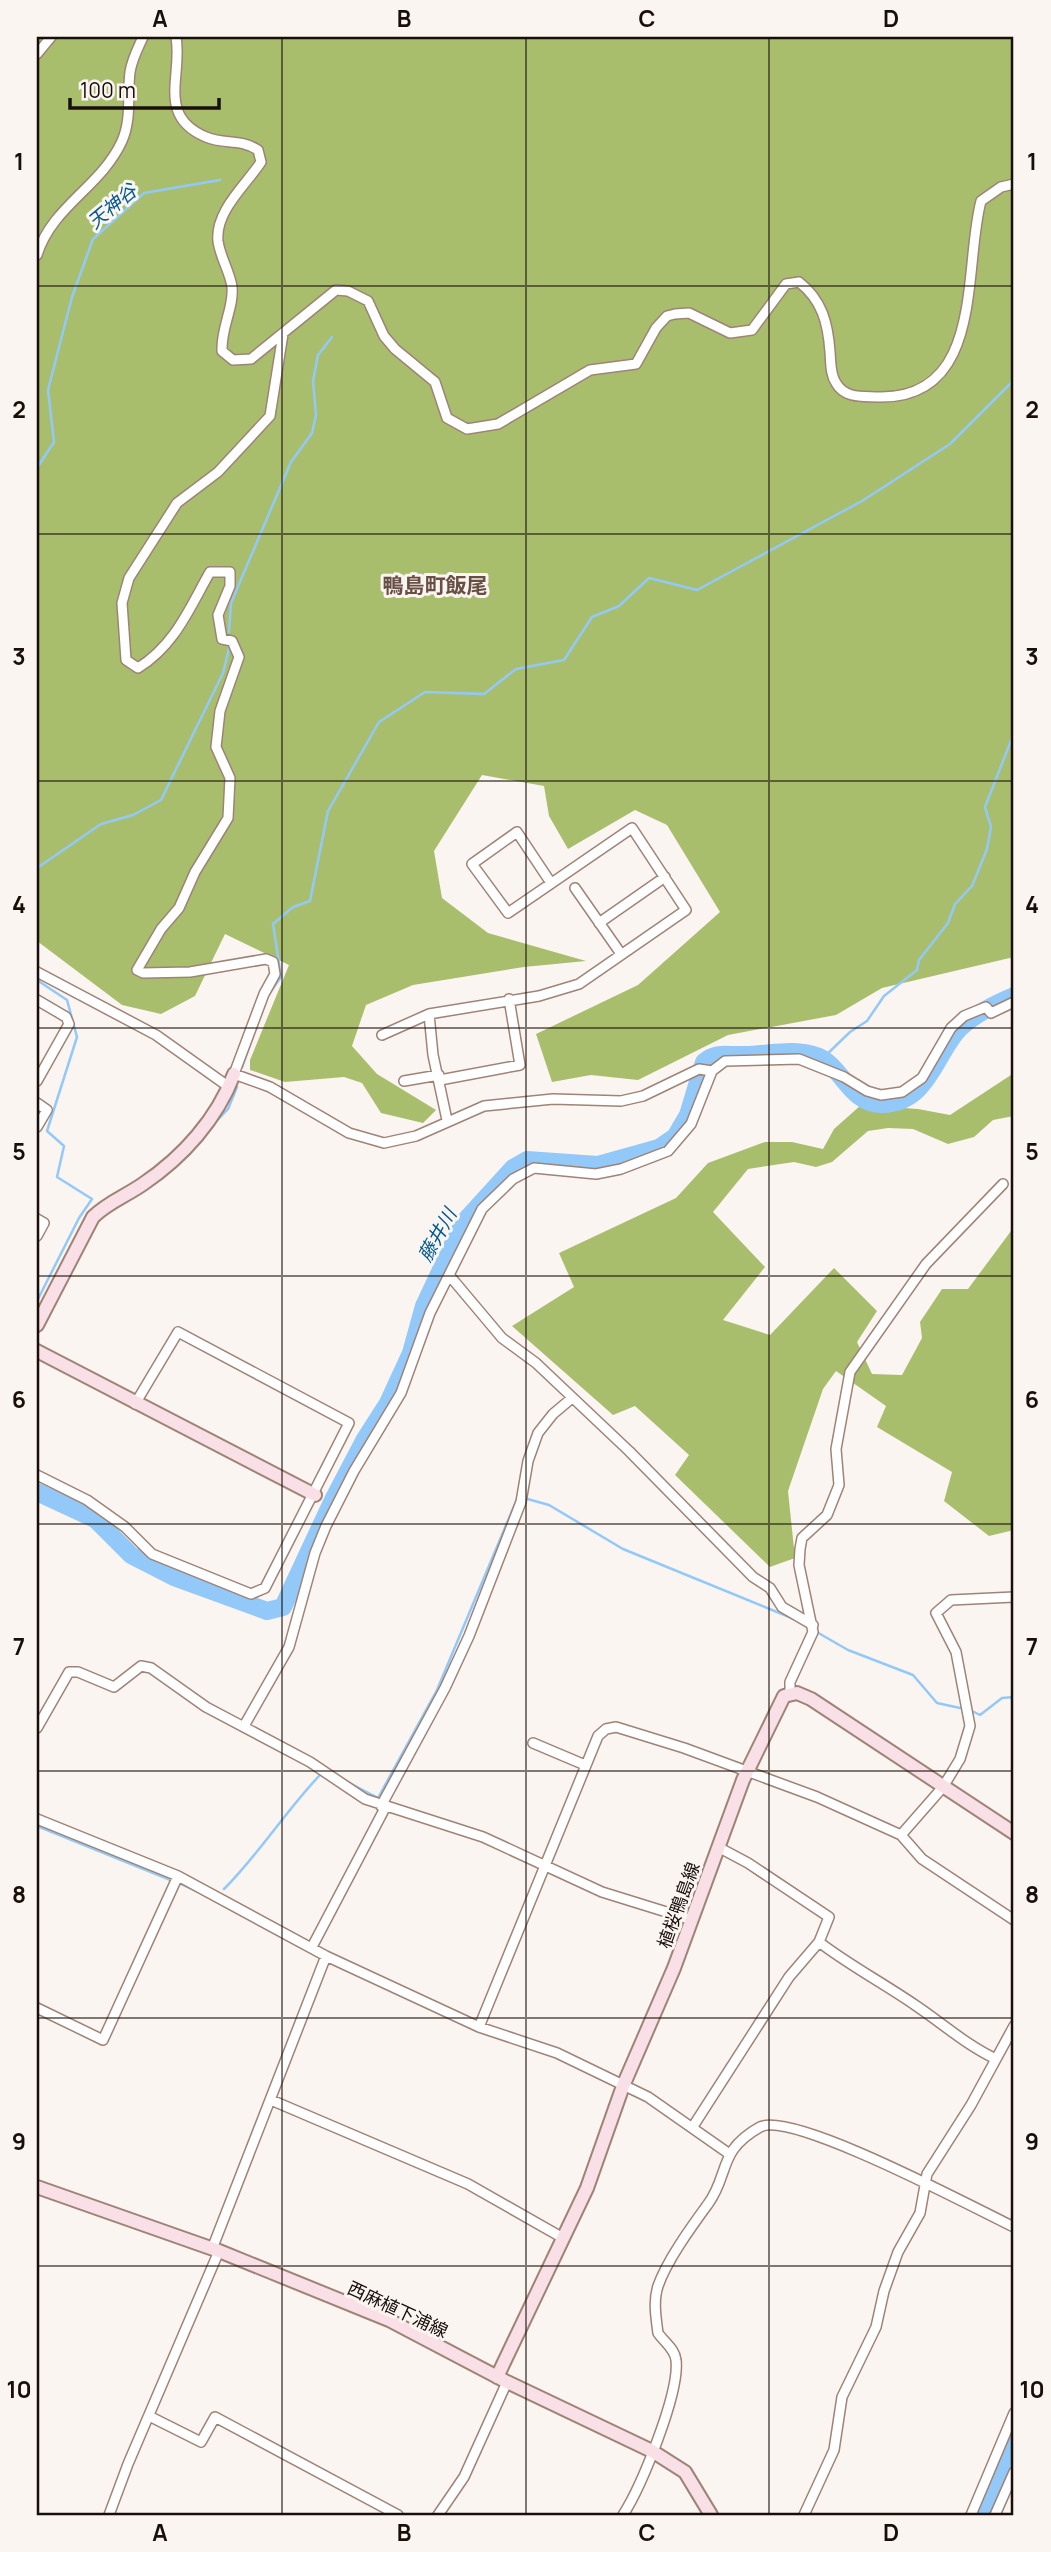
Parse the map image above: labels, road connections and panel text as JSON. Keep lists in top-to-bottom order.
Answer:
{
  "streets": {
    "main road": ["植桜鴨島線", "西麻植下浦線"]
  },
  "crossings": [
    ["植桜鴨島線", "西麻植下浦線"]
  ],
  "districts": ["鴨島町飯尾"],
  "water": ["天神谷", "藤井川"],
  "scale_bar": "100 m",
  "grid": {
    "columns": [
      "A",
      "B",
      "C",
      "D"
    ],
    "rows": [
      "1",
      "2",
      "3",
      "4",
      "5",
      "6",
      "7",
      "8",
      "9",
      "10"
    ]
  }
}
